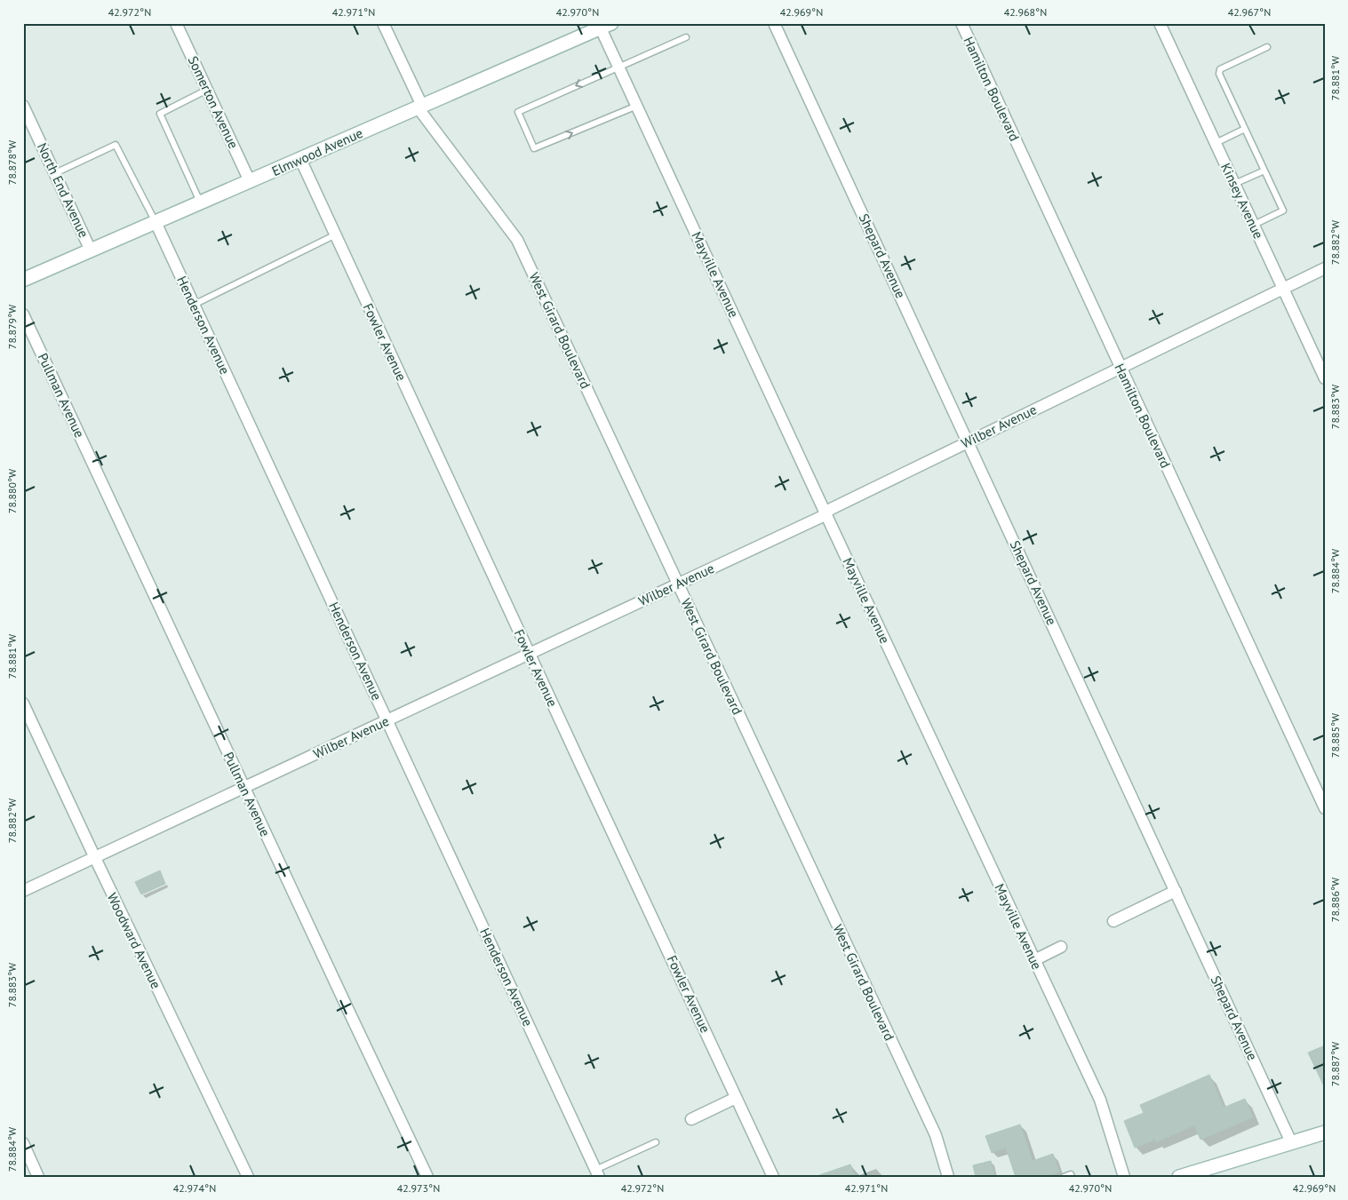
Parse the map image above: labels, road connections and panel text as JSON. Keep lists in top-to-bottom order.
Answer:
{
  "streets": {
    "street": [
      "Hamilton Boulevard",
      "Somerton Avenue",
      "Elmwood Avenue",
      "North End Avenue",
      "Kinsey Avenue",
      "Shepard Avenue",
      "Mayville Avenue",
      "Henderson Avenue",
      "West Girard Boulevard",
      "Fowler Avenue",
      "Pullman Avenue",
      "Wilber Avenue",
      "Woodward Avenue"
    ]
  },
  "crossings": [
    ["Hamilton Boulevard", "Wilber Avenue"],
    ["Somerton Avenue", "Elmwood Avenue"],
    ["Elmwood Avenue", "North End Avenue"],
    ["Elmwood Avenue", "Mayville Avenue"],
    ["Elmwood Avenue", "Henderson Avenue"],
    ["Elmwood Avenue", "West Girard Boulevard"],
    ["Elmwood Avenue", "Fowler Avenue"],
    ["Kinsey Avenue", "Wilber Avenue"],
    ["Shepard Avenue", "Wilber Avenue"],
    ["Mayville Avenue", "Wilber Avenue"],
    ["Henderson Avenue", "Wilber Avenue"],
    ["West Girard Boulevard", "Wilber Avenue"],
    ["Fowler Avenue", "Wilber Avenue"],
    ["Pullman Avenue", "Wilber Avenue"],
    ["Wilber Avenue", "Woodward Avenue"]
  ],
  "coordinates": [
    "42.972°N",
    "42.971°N",
    "42.970°N",
    "42.969°N",
    "42.968°N",
    "42.967°N",
    "78.881°W",
    "78.878°W",
    "78.882°W",
    "78.879°W",
    "78.883°W",
    "78.880°W",
    "78.884°W",
    "78.885°W",
    "78.886°W",
    "78.887°W",
    "42.974°N",
    "42.973°N"
  ]
}
